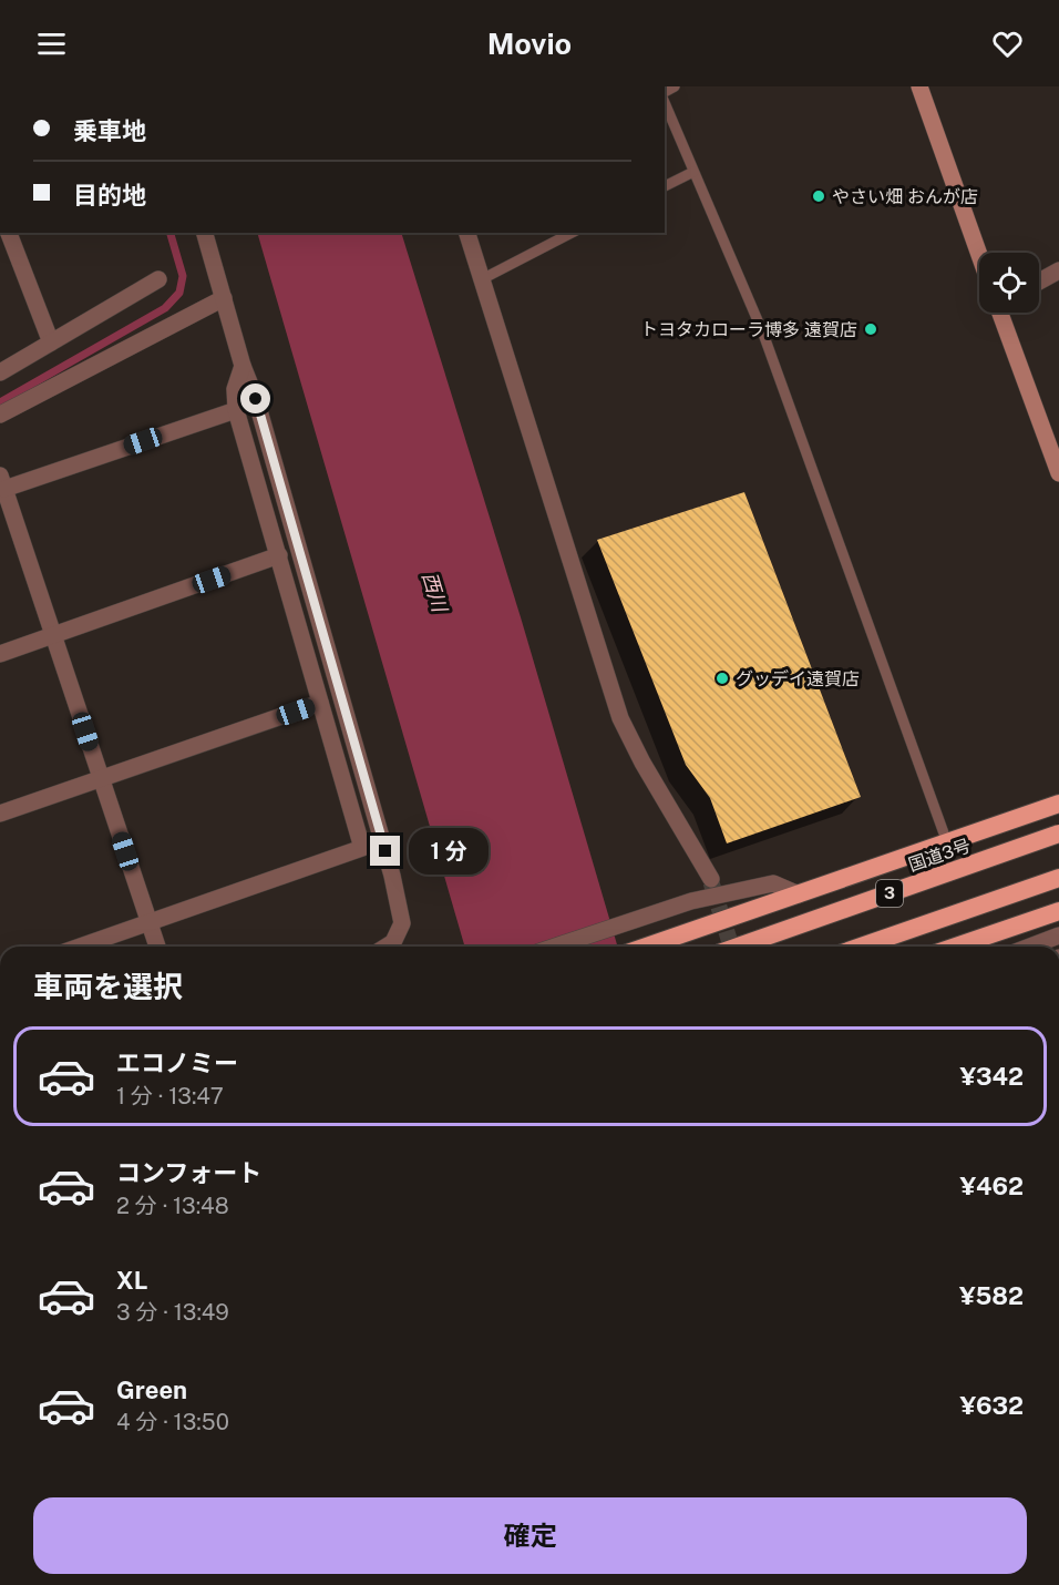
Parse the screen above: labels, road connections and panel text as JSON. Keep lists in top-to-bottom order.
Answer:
{
  "streets": {
    "highway": ["国道3号", "3"]
  },
  "water": ["西川"],
  "places": ["やさい畑 おんが店", "トヨタカローラ博多 遠賀店", "グッデイ遠賀店"],
  "page": {
    "header": "Movio",
    "banner": ["乗車地", "目的地"],
    "bubble": "1 分",
    "heading": "車両を選択",
    "list": [
      {
        "name": "エコノミー",
        "note": "1 分 · 13:47",
        "value": "¥342"
      },
      {
        "name": "コンフォート",
        "note": "2 分 · 13:48",
        "value": "¥462"
      },
      {
        "name": "XL",
        "note": "3 分 · 13:49",
        "value": "¥582"
      },
      {
        "name": "Green",
        "note": "4 分 · 13:50",
        "value": "¥632"
      }
    ],
    "buttons": "確定"
  }
}
